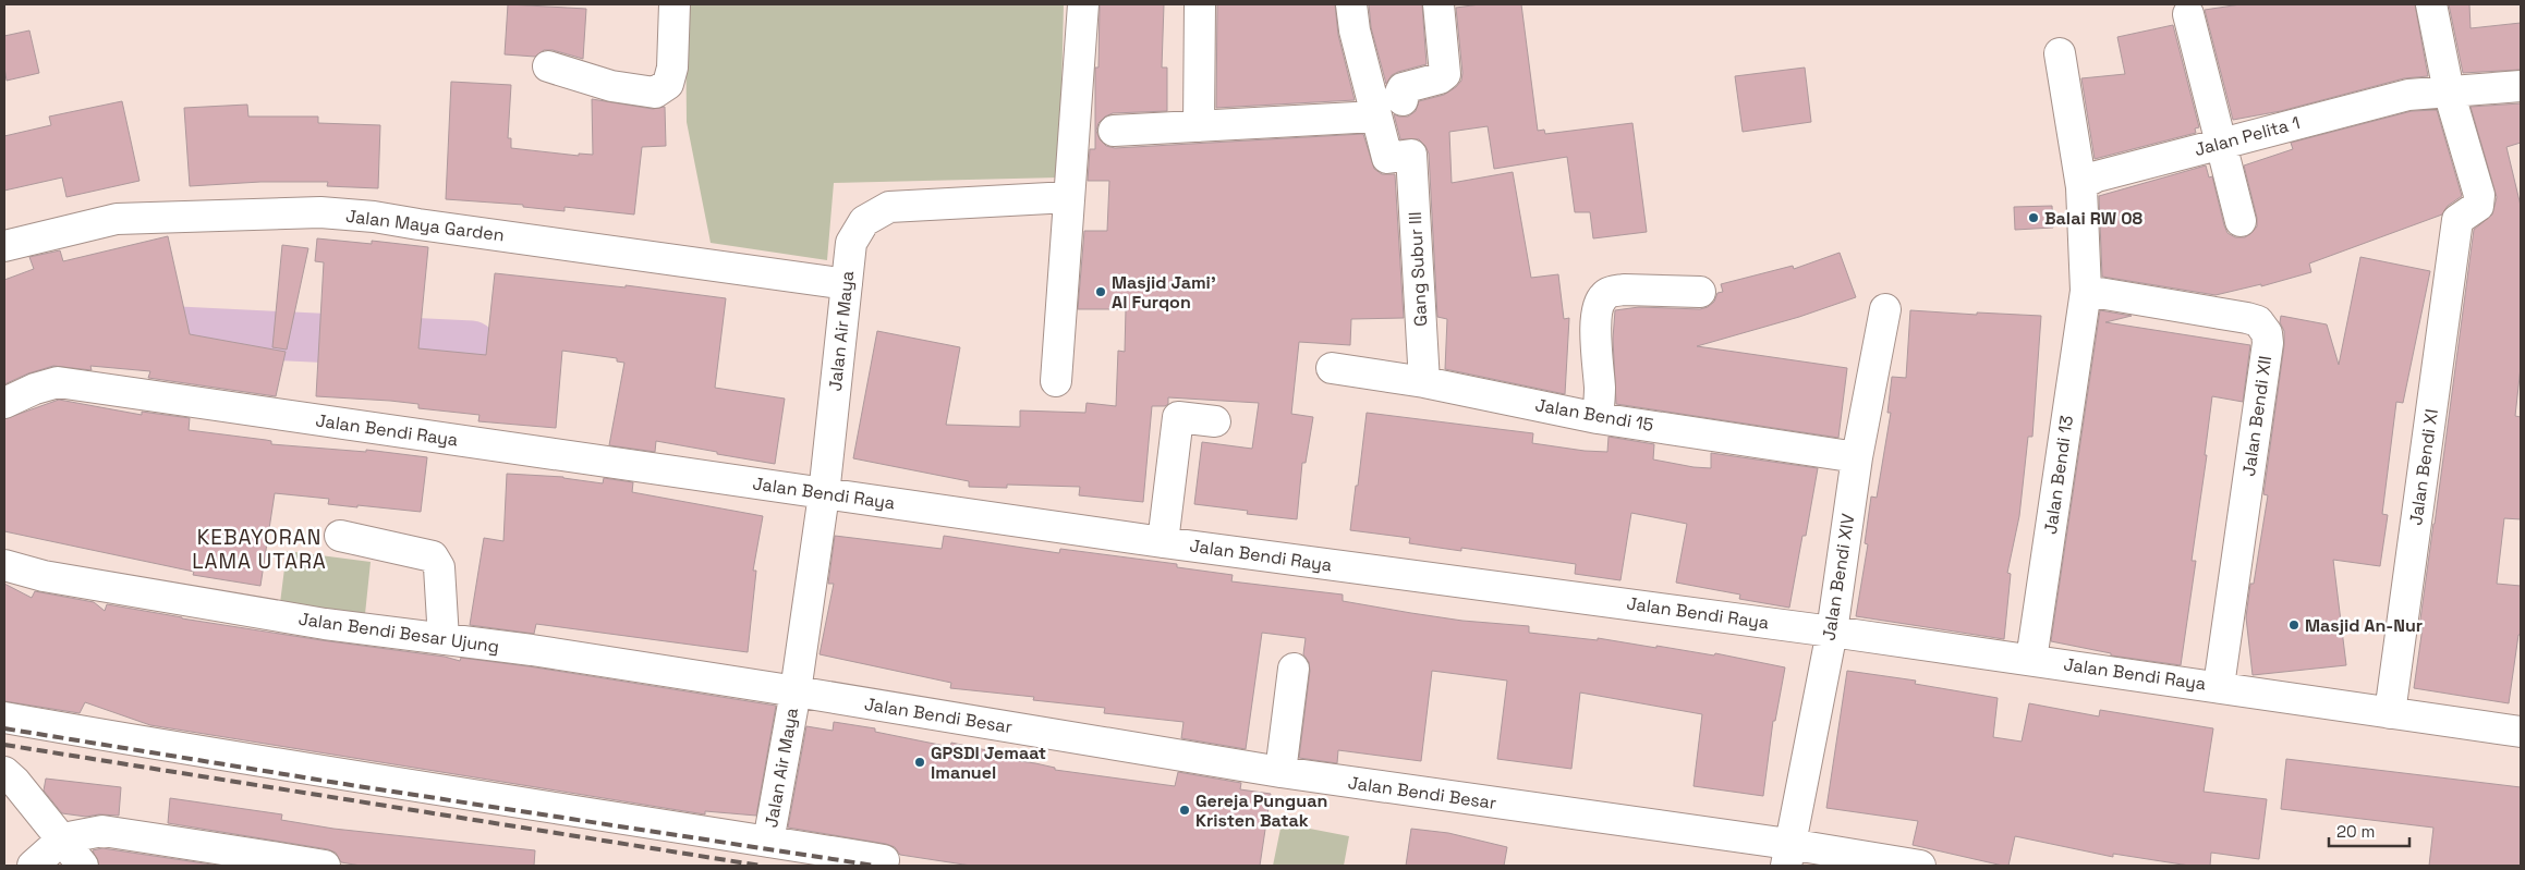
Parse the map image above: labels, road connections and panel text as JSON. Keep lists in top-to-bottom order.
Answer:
{
  "streets": {
    "street": [
      "Jalan Pelita 1",
      "Jalan Maya Garden",
      "Gang Subur III",
      "Jalan Air Maya",
      "Jalan Bendi 15",
      "Jalan Bendi XII",
      "Jalan Bendi Raya",
      "Jalan Bendi XI",
      "Jalan Bendi 13",
      "Jalan Bendi XIV",
      "Jalan Bendi Besar Ujung",
      "Jalan Bendi Besar"
    ]
  },
  "crossings": [
    ["Jalan Pelita 1", "Jalan Bendi XI"],
    ["Jalan Maya Garden", "Jalan Air Maya"],
    ["Gang Subur III", "Jalan Bendi 15"],
    ["Jalan Air Maya", "Jalan Bendi Raya"],
    ["Jalan Air Maya", "Jalan Bendi Besar Ujung"],
    ["Jalan Air Maya", "Jalan Bendi Besar"],
    ["Jalan Bendi 15", "Jalan Bendi XIV"],
    ["Jalan Bendi XII", "Jalan Bendi Raya"],
    ["Jalan Bendi XII", "Jalan Bendi 13"],
    ["Jalan Bendi Raya", "Jalan Bendi XI"],
    ["Jalan Bendi Raya", "Jalan Bendi 13"],
    ["Jalan Bendi Raya", "Jalan Bendi XIV"],
    ["Jalan Bendi XIV", "Jalan Bendi Besar"],
    ["Jalan Bendi Besar Ujung", "Jalan Bendi Besar"]
  ],
  "districts": ["KEBAYORAN LAMA UTARA"],
  "places": [
    "Balai RW 08",
    "Masjid Jami' Al Furqon",
    "Masjid An-Nur",
    "GPSDI Jemaat Imanuel",
    "Gereja Punguan Kristen Batak"
  ],
  "scale_bar": "20 m"
}
